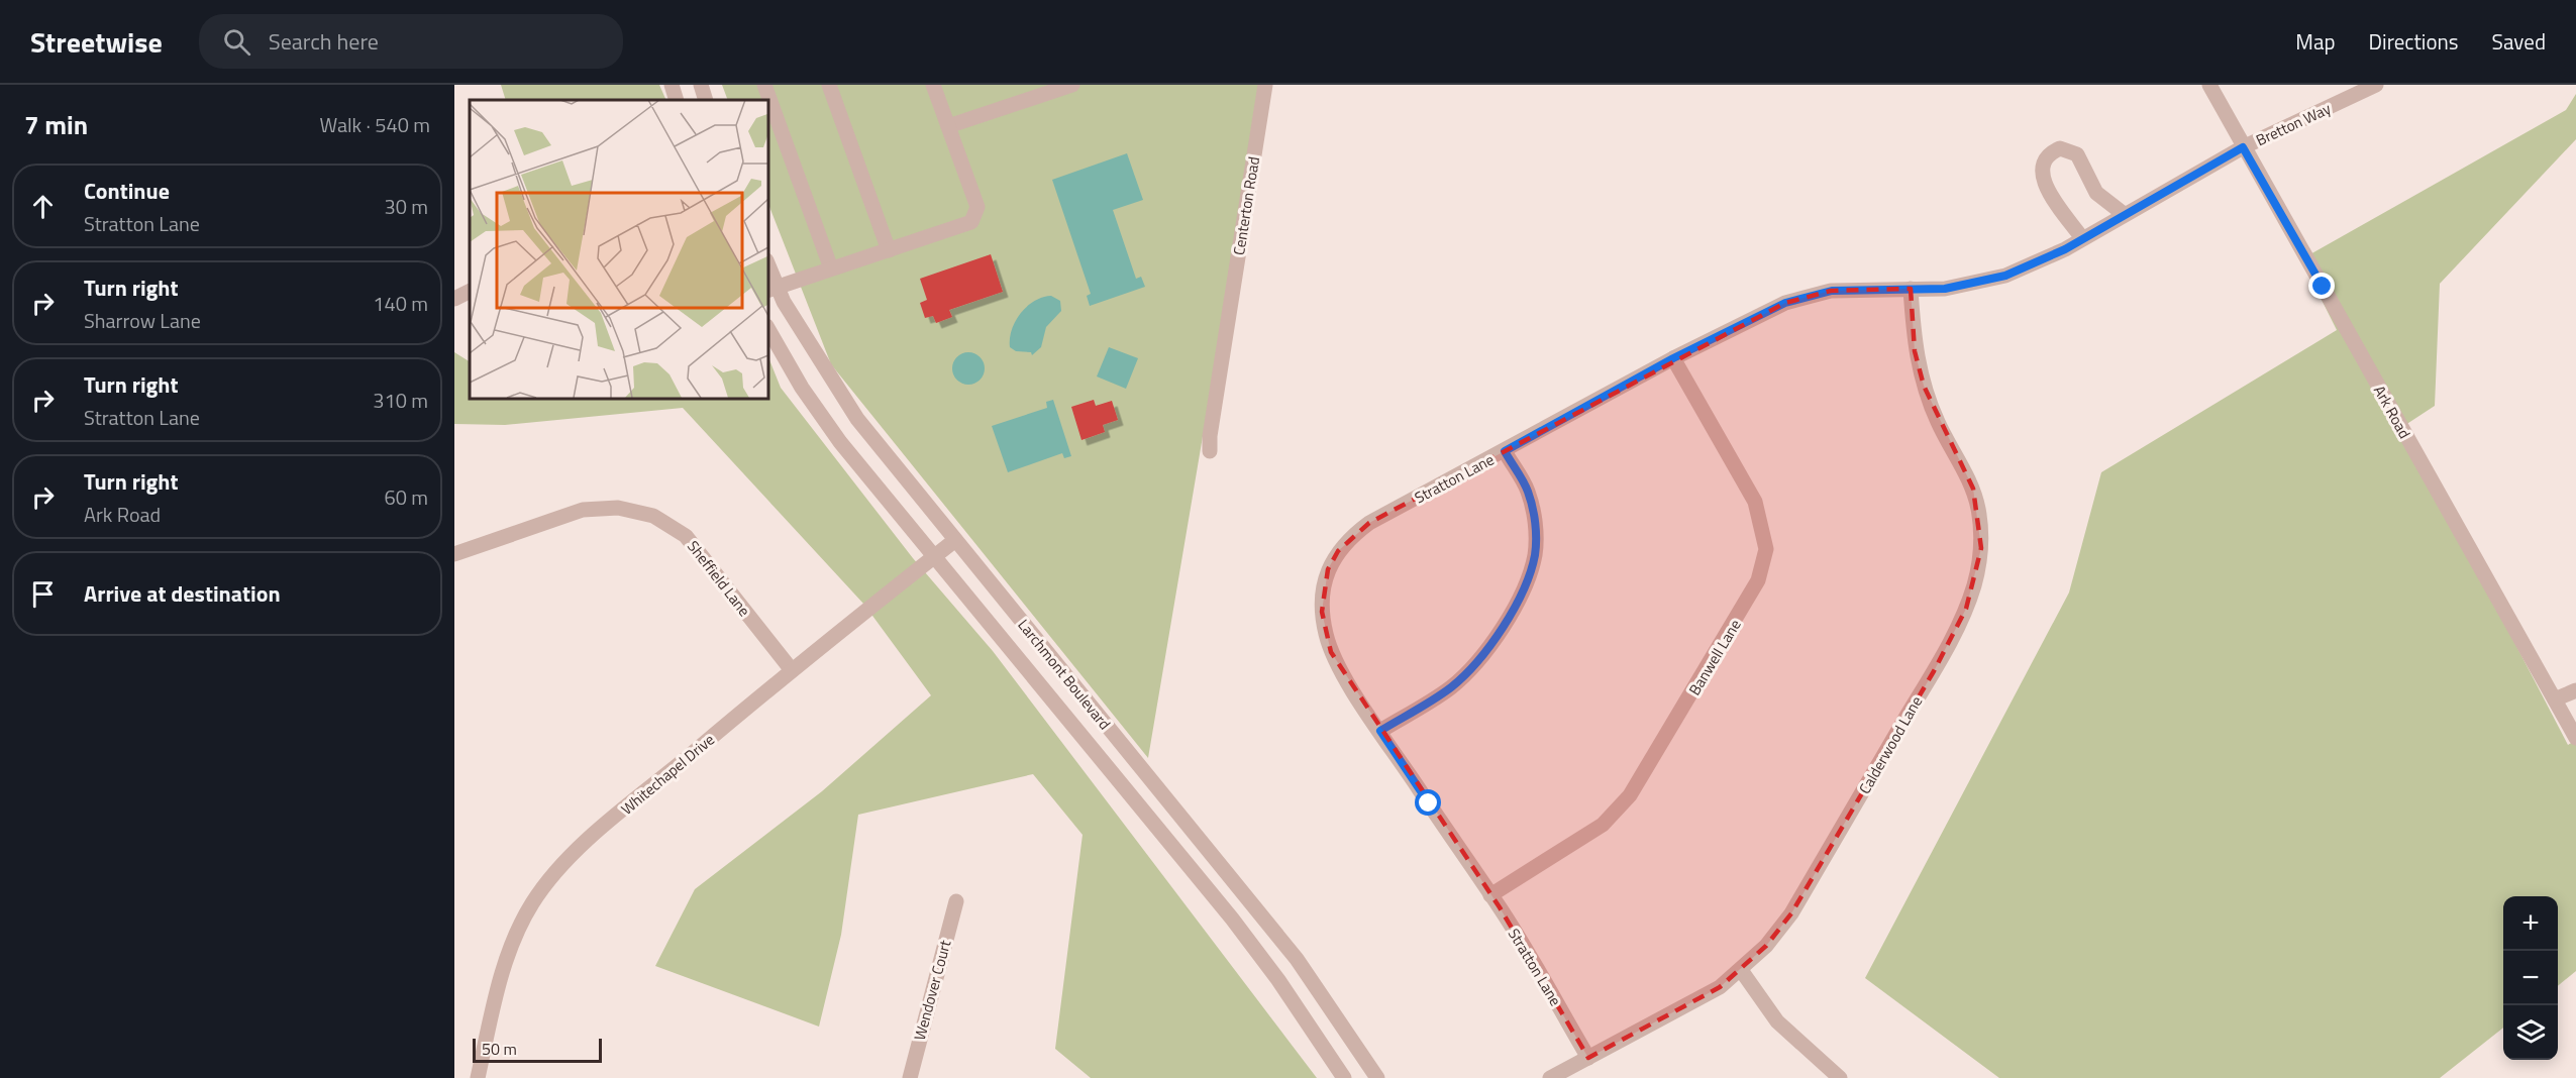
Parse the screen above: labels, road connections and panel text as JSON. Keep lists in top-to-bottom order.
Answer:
{
  "streets": {
    "street": [
      "Bretton Way",
      "Centerton Road",
      "Ark Road",
      "Stratton Lane",
      "Sheffield Lane",
      "Banwell Lane",
      "Larchmont Boulevard",
      "Calderwood Lane",
      "Whitechapel Drive",
      "Wendover Court"
    ]
  },
  "crossings": [
    ["Bretton Way", "Ark Road"],
    ["Bretton Way", "Stratton Lane"],
    ["Ark Road", "Stratton Lane"],
    ["Stratton Lane", "Banwell Lane"],
    ["Stratton Lane", "Calderwood Lane"],
    ["Sheffield Lane", "Whitechapel Drive"],
    ["Larchmont Boulevard", "Whitechapel Drive"]
  ],
  "scale_bar": "50 m",
  "page": {
    "header": "Streetwise",
    "search": "Search here",
    "nav": ["Map", "Directions", "Saved"],
    "heading": ["7 min", "Walk · 540 m"],
    "list": [
      ["Continue", "Stratton Lane", "30 m"],
      ["Turn right", "Sharrow Lane", "140 m"],
      ["Turn right", "Stratton Lane", "310 m"],
      ["Turn right", "Ark Road", "60 m"],
      "Arrive at destination"
    ],
    "map_buttons": ["+", "−"],
    "scale": "50 m"
  }
}
